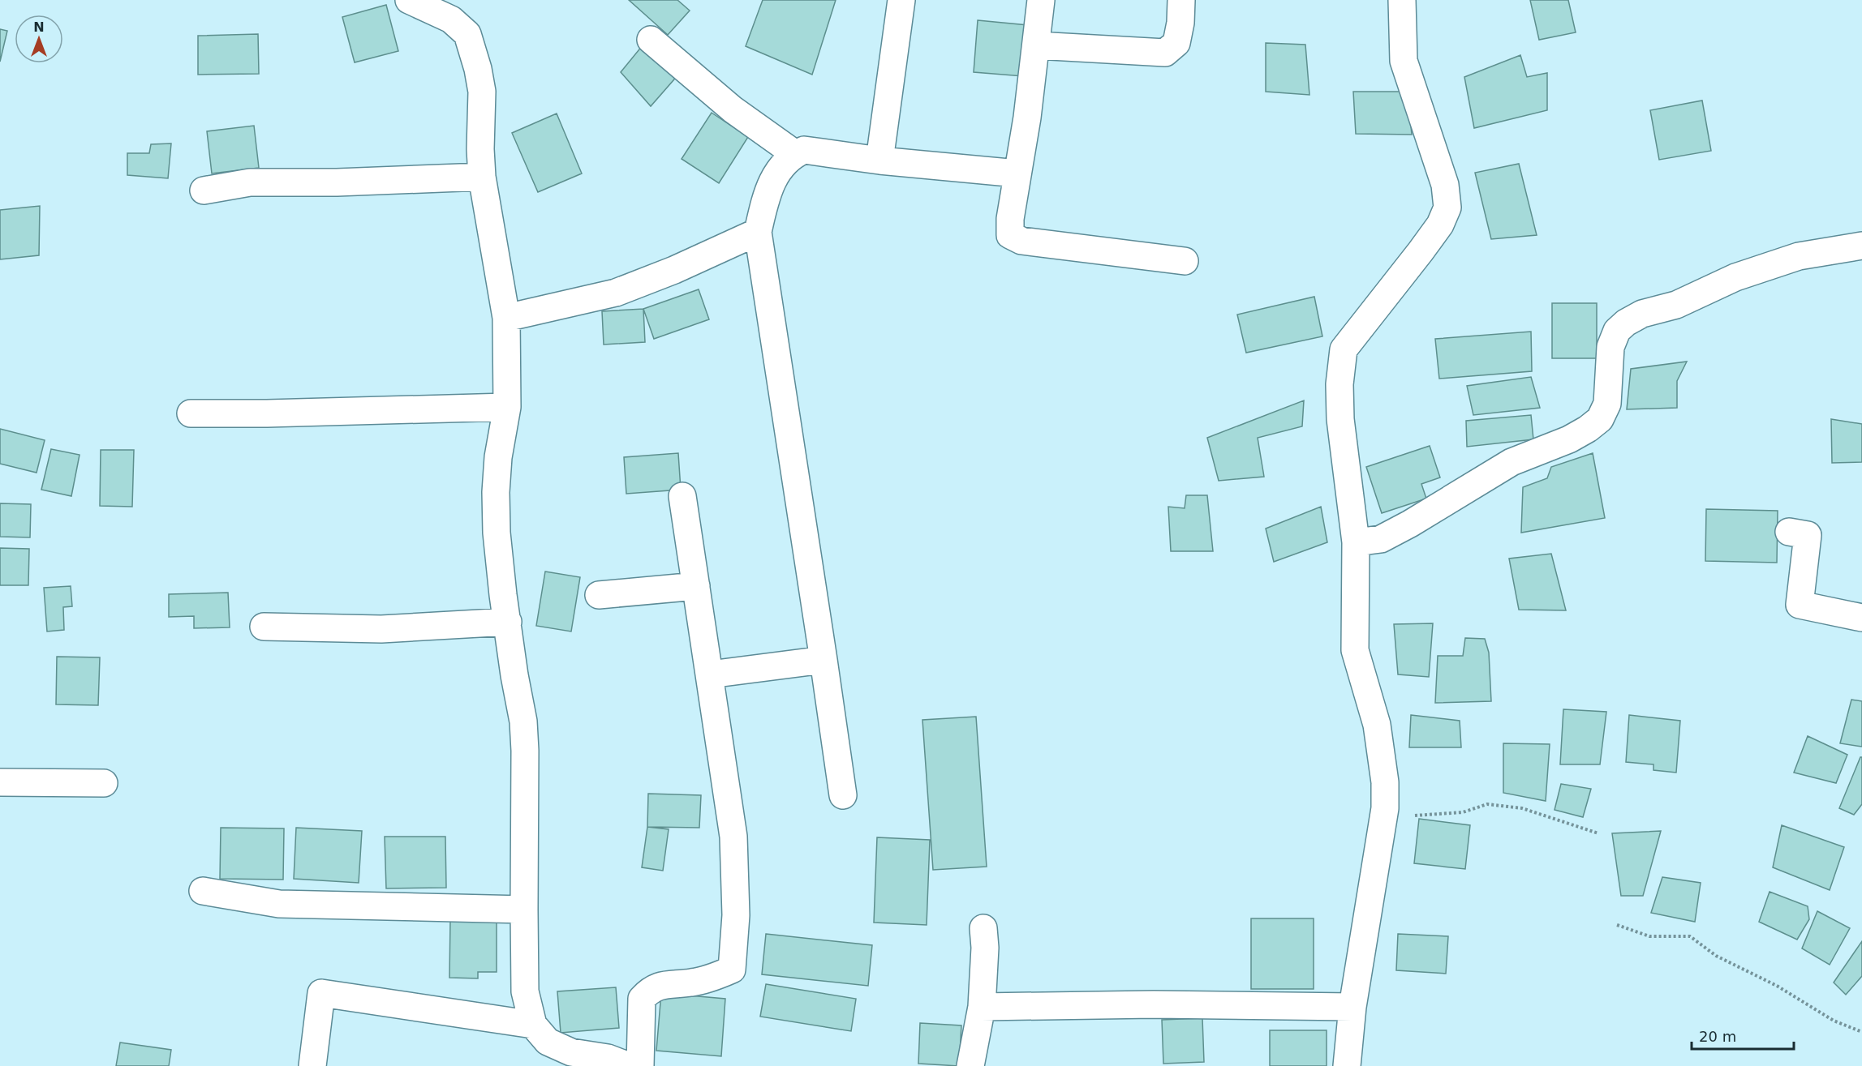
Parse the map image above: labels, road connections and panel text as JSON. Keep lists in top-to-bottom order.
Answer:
{
  "scale_bar": "20 m",
  "north": "top"
}
